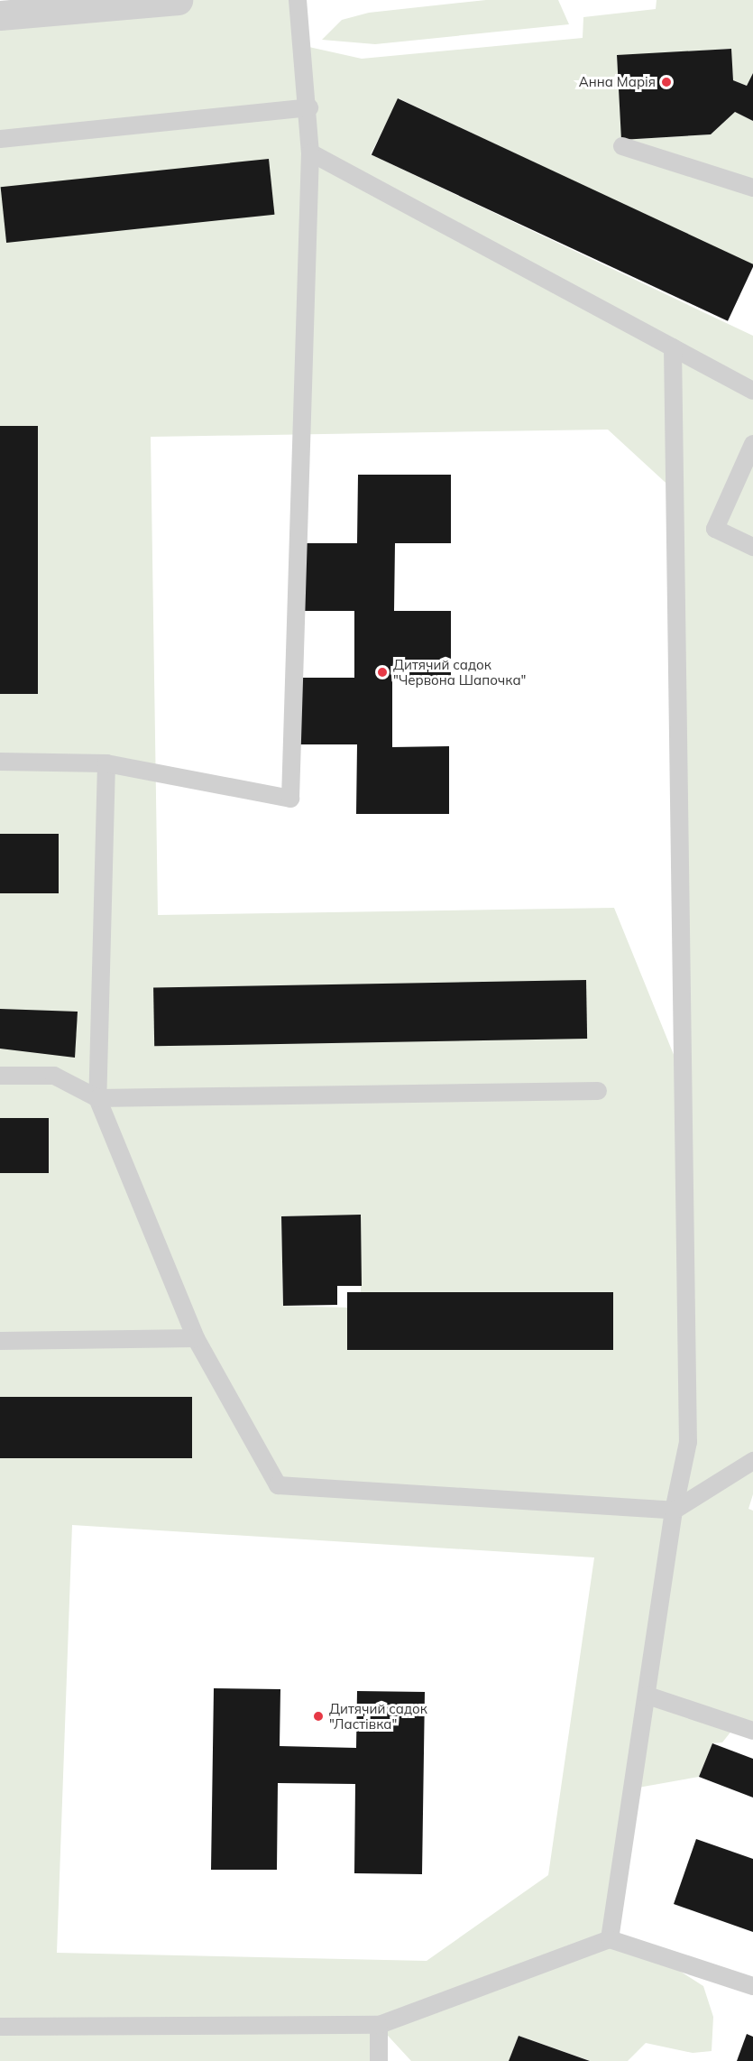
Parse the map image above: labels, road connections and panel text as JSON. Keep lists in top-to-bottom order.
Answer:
{
  "places": ["Анна Марія", "Дитячий садок \"Червона Шапочка\"", "Дитячий садок \"Ластівка\""]
}
